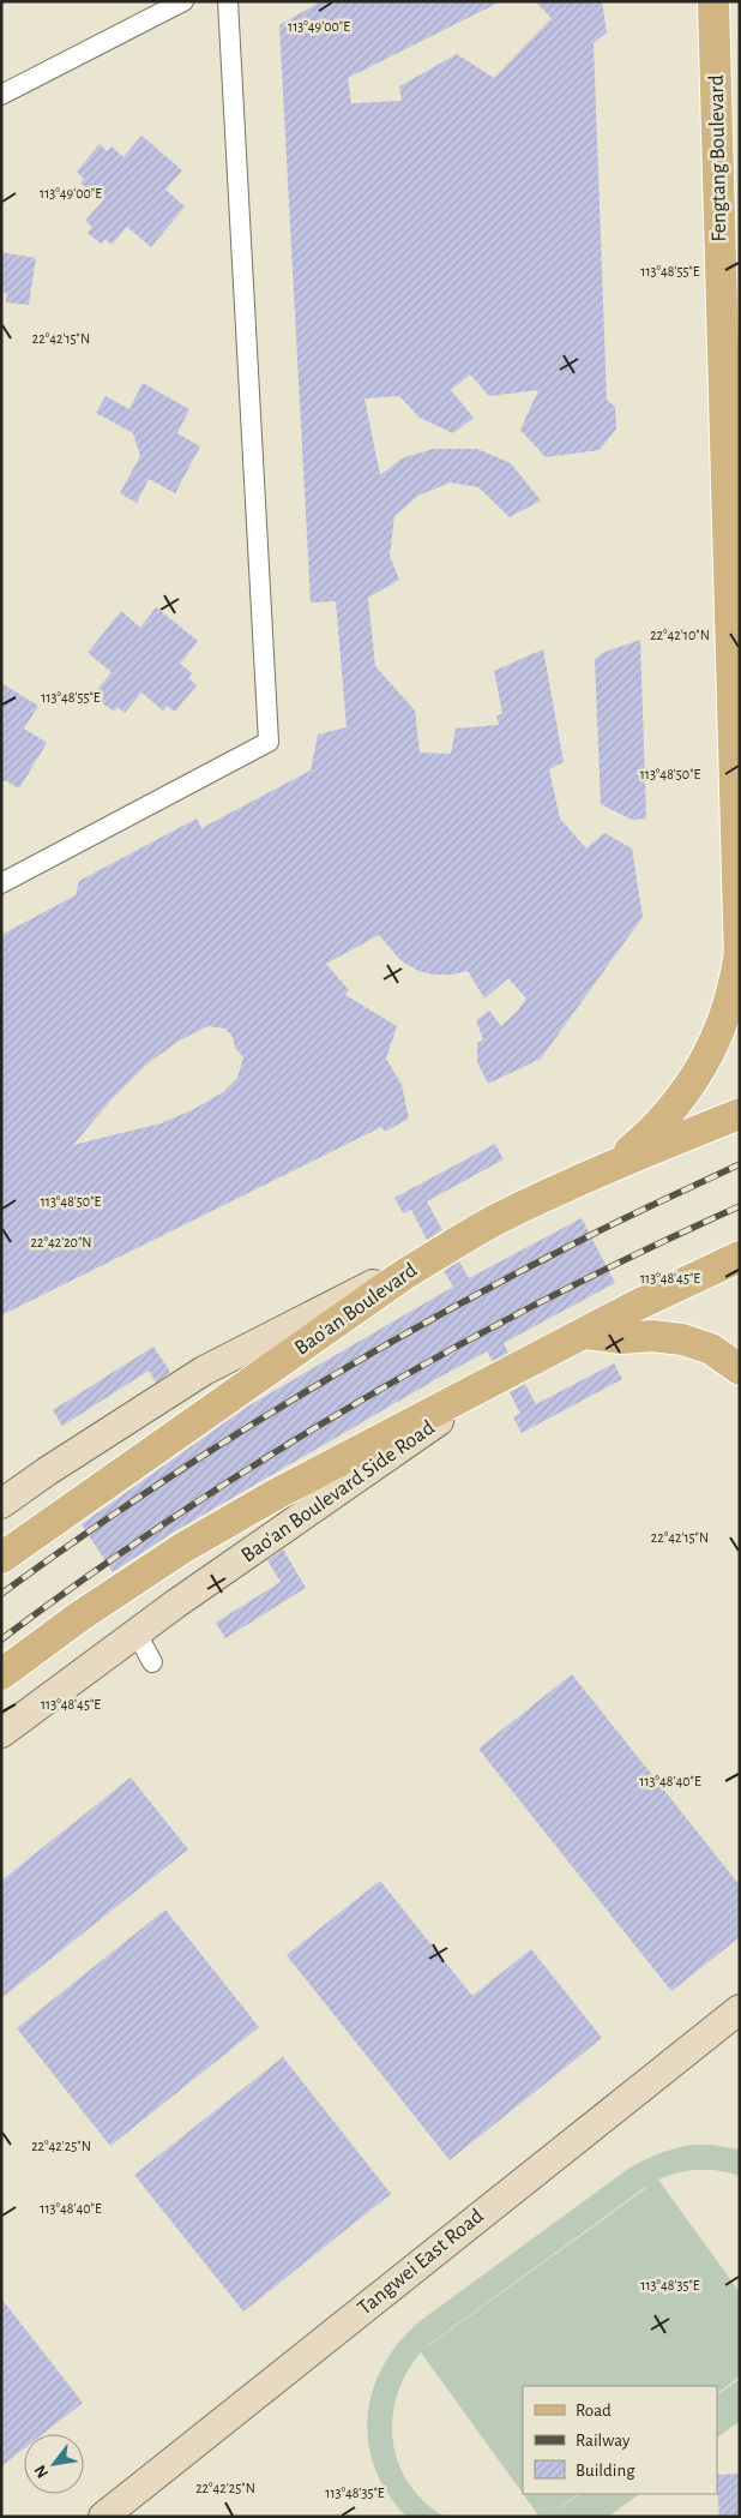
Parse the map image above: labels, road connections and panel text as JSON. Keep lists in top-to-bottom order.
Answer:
{
  "streets": {
    "main road": [
      "Fengtang Boulevard",
      "Bao'an Boulevard",
      "Bao'an Boulevard Side Road",
      "Tangwei East Road"
    ]
  },
  "legend": ["Road", "Railway", "Building"],
  "north": "bottom left",
  "coordinates": [
    "113°49'00\"E",
    "113°48'55\"E",
    "22°42'15\"N",
    "22°42'10\"N",
    "113°48'50\"E",
    "22°42'20\"N",
    "113°48'45\"E",
    "113°48'40\"E",
    "22°42'25\"N",
    "113°48'35\"E"
  ]
}
